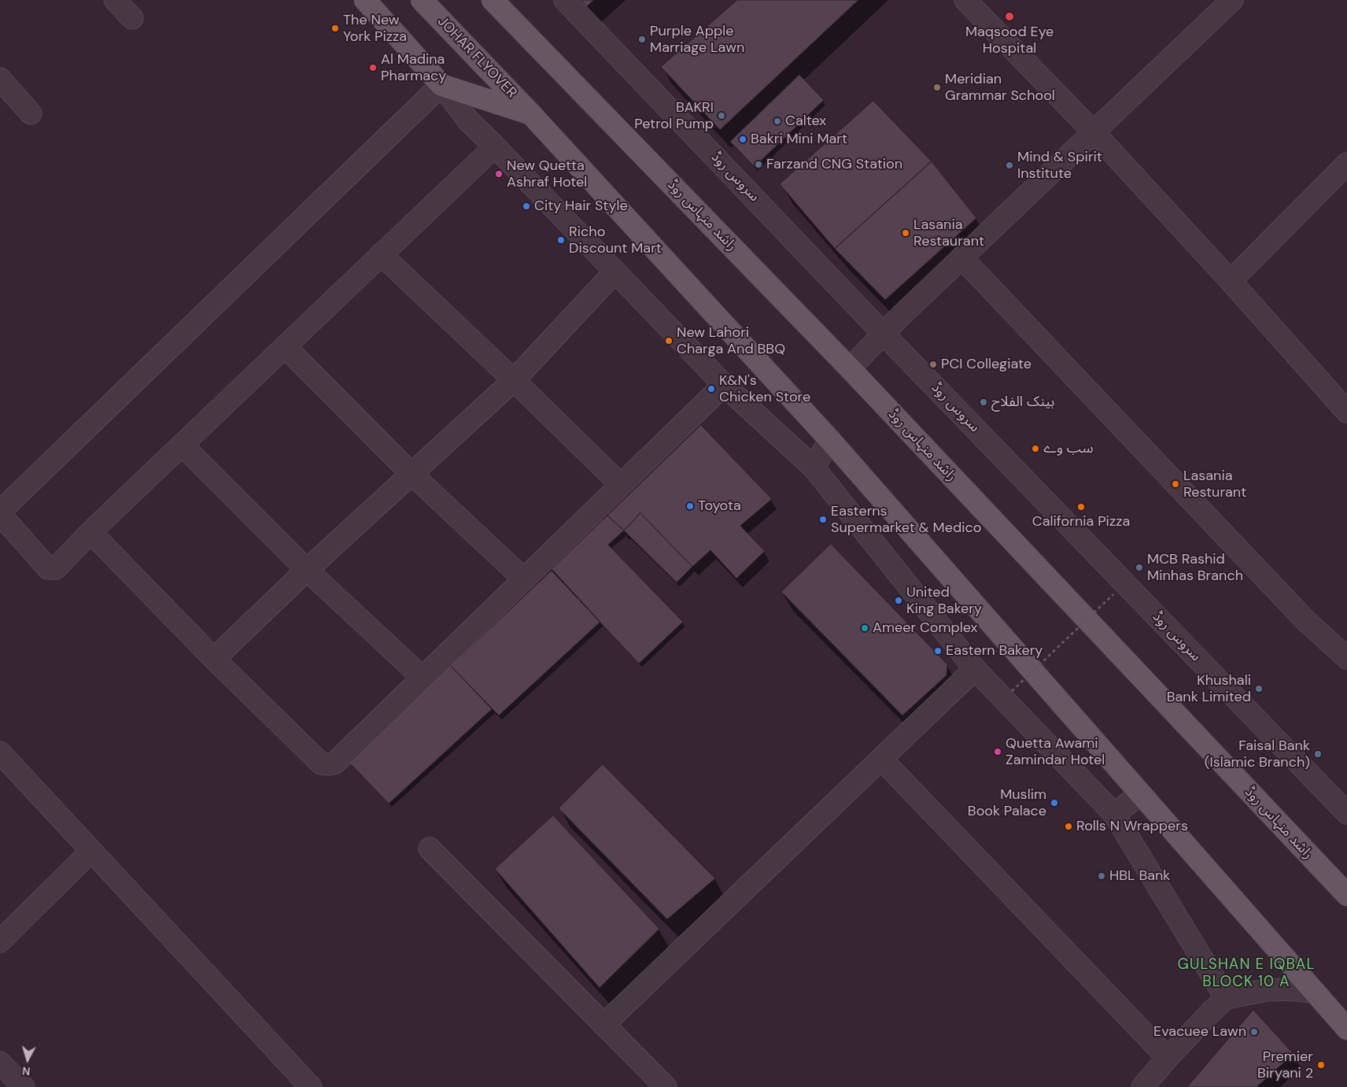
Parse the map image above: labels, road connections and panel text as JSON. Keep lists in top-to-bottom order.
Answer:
{
  "streets": {
    "main road": ["JOHAR FLYOVER", "راشد منہاس روڈ"],
    "street": ["سروس روڈ"]
  },
  "districts": ["GULSHAN E IQBAL BLOCK 10 A"],
  "places": [
    "Maqsood Eye Hospital",
    "The New York Pizza",
    "Purple Apple Marriage Lawn",
    "Al Madina Pharmacy",
    "Meridian Grammar School",
    "BAKRI Petrol Pump",
    "Caltex",
    "Bakri Mini Mart",
    "Farzand CNG Station",
    "Mind & Spirit Institute",
    "New Quetta Ashraf Hotel",
    "City Hair Style",
    "Lasania Restaurant",
    "Richo Discount Mart",
    "New Lahori Charga And BBQ",
    "PCI Collegiate",
    "K&N's Chicken Store",
    "بینک الفلاح",
    "سب وے",
    "Lasania Resturant",
    "Toyota",
    "California Pizza",
    "Easterns Supermarket & Medico",
    "MCB Rashid Minhas Branch",
    "United King Bakery",
    "Ameer Complex",
    "Eastern Bakery",
    "Khushali Bank Limited",
    "Quetta Awami Zamindar Hotel",
    "Faisal Bank (Islamic Branch)",
    "Muslim Book Palace",
    "Rolls N Wrappers",
    "HBL Bank",
    "Evacuee Lawn",
    "Premier Biryani 2"
  ],
  "north": "bottom"
}
